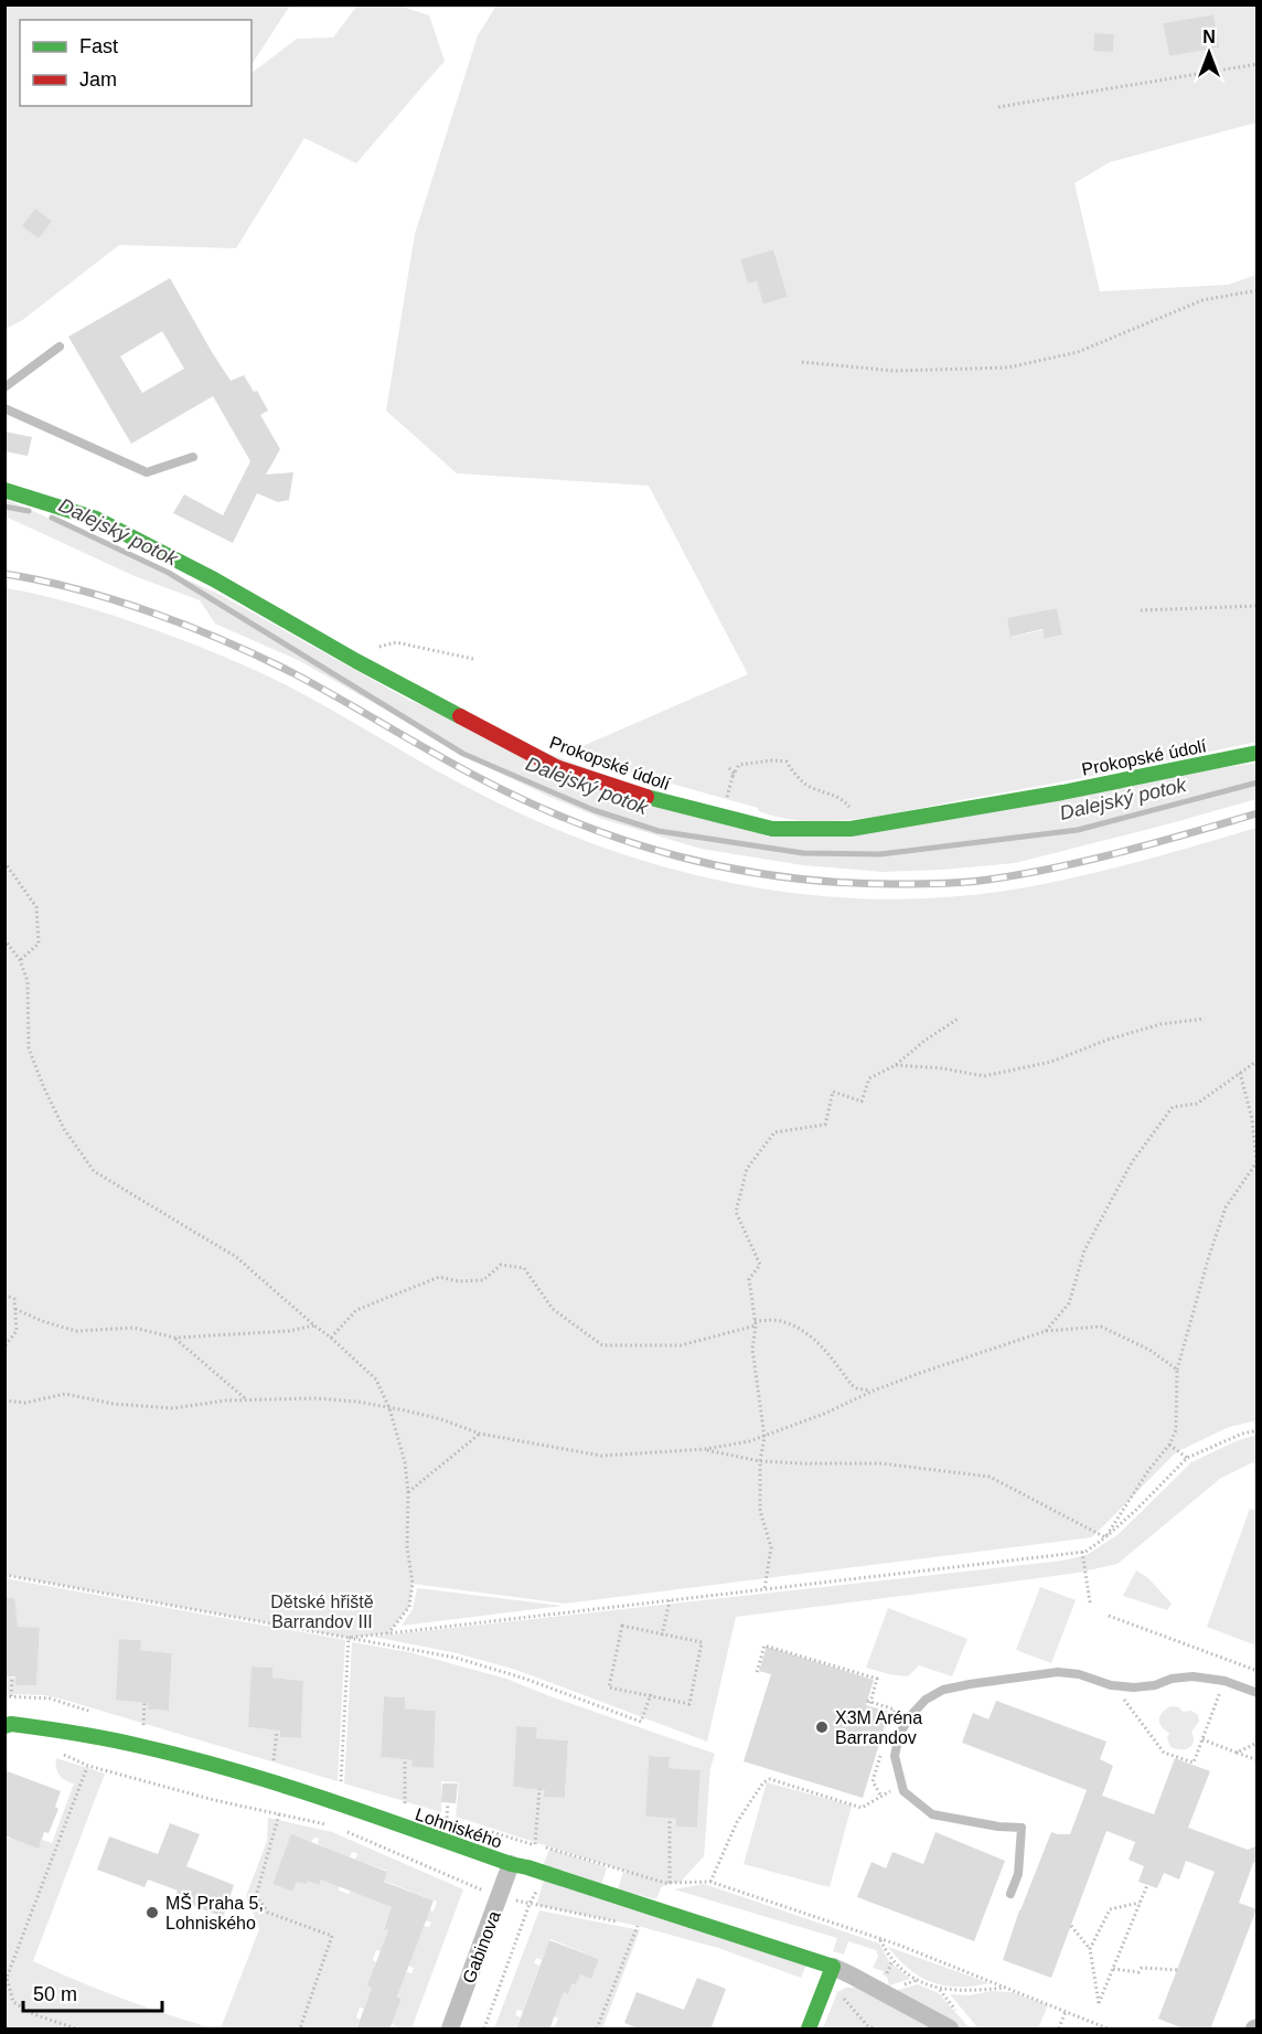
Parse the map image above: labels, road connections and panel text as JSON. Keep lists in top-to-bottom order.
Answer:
{
  "streets": {
    "street": ["Prokopské údolí", "Lohniského", "Gabinova"]
  },
  "crossings": [
    ["Lohniského", "Gabinova"]
  ],
  "water": ["Dalejský potok"],
  "parks": ["Dětské hřiště Barrandov III"],
  "places": ["X3M Aréna Barrandov", "MŠ Praha 5, Lohniského"],
  "legend": ["Fast", "Jam"],
  "scale_bar": "50 m",
  "north": "top"
}
